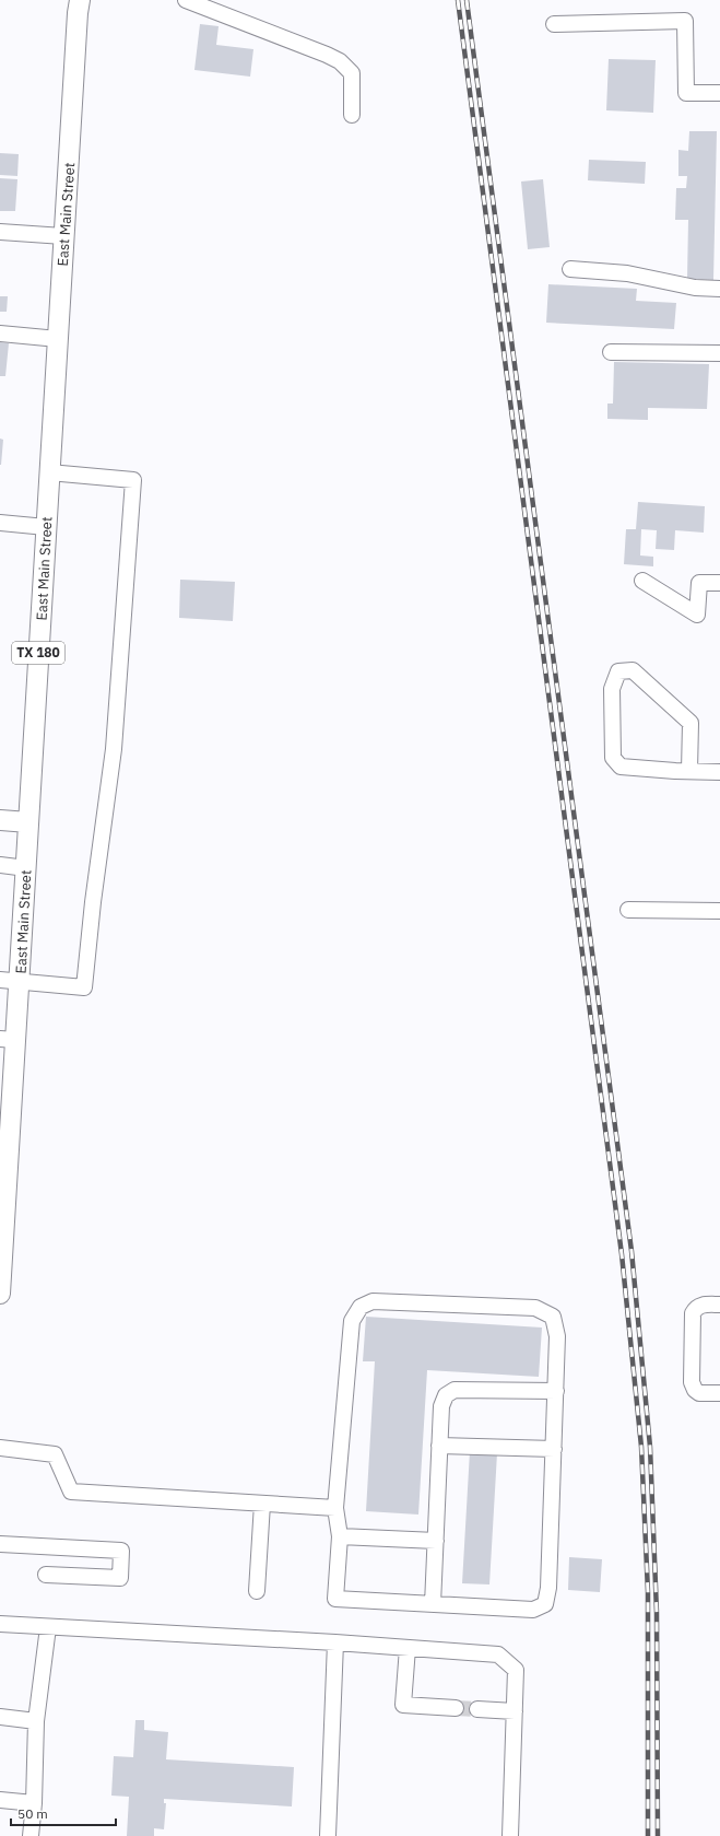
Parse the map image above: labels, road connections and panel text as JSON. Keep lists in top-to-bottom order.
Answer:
{
  "streets": {
    "main road": ["East Main Street", "TX 180"]
  },
  "scale_bar": "50 m"
}
